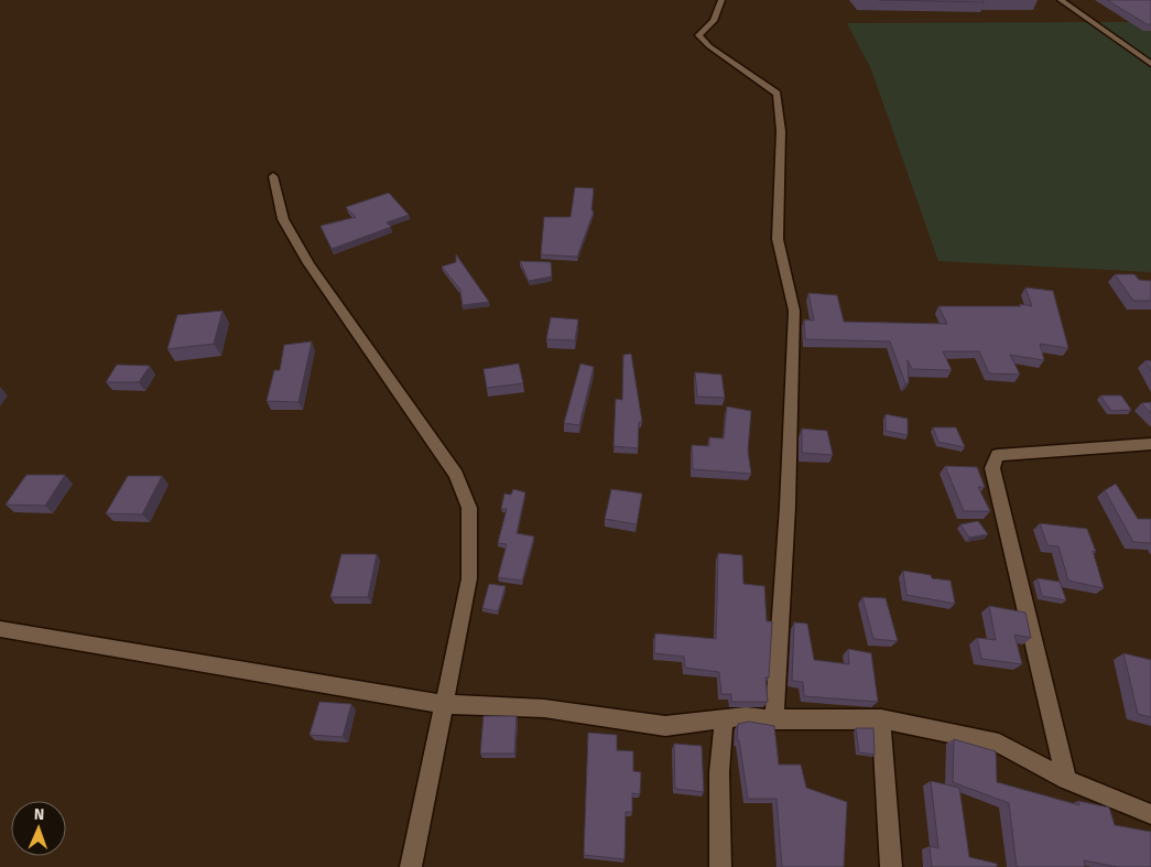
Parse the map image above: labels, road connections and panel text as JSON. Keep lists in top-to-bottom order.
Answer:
{
  "north": "top"
}
